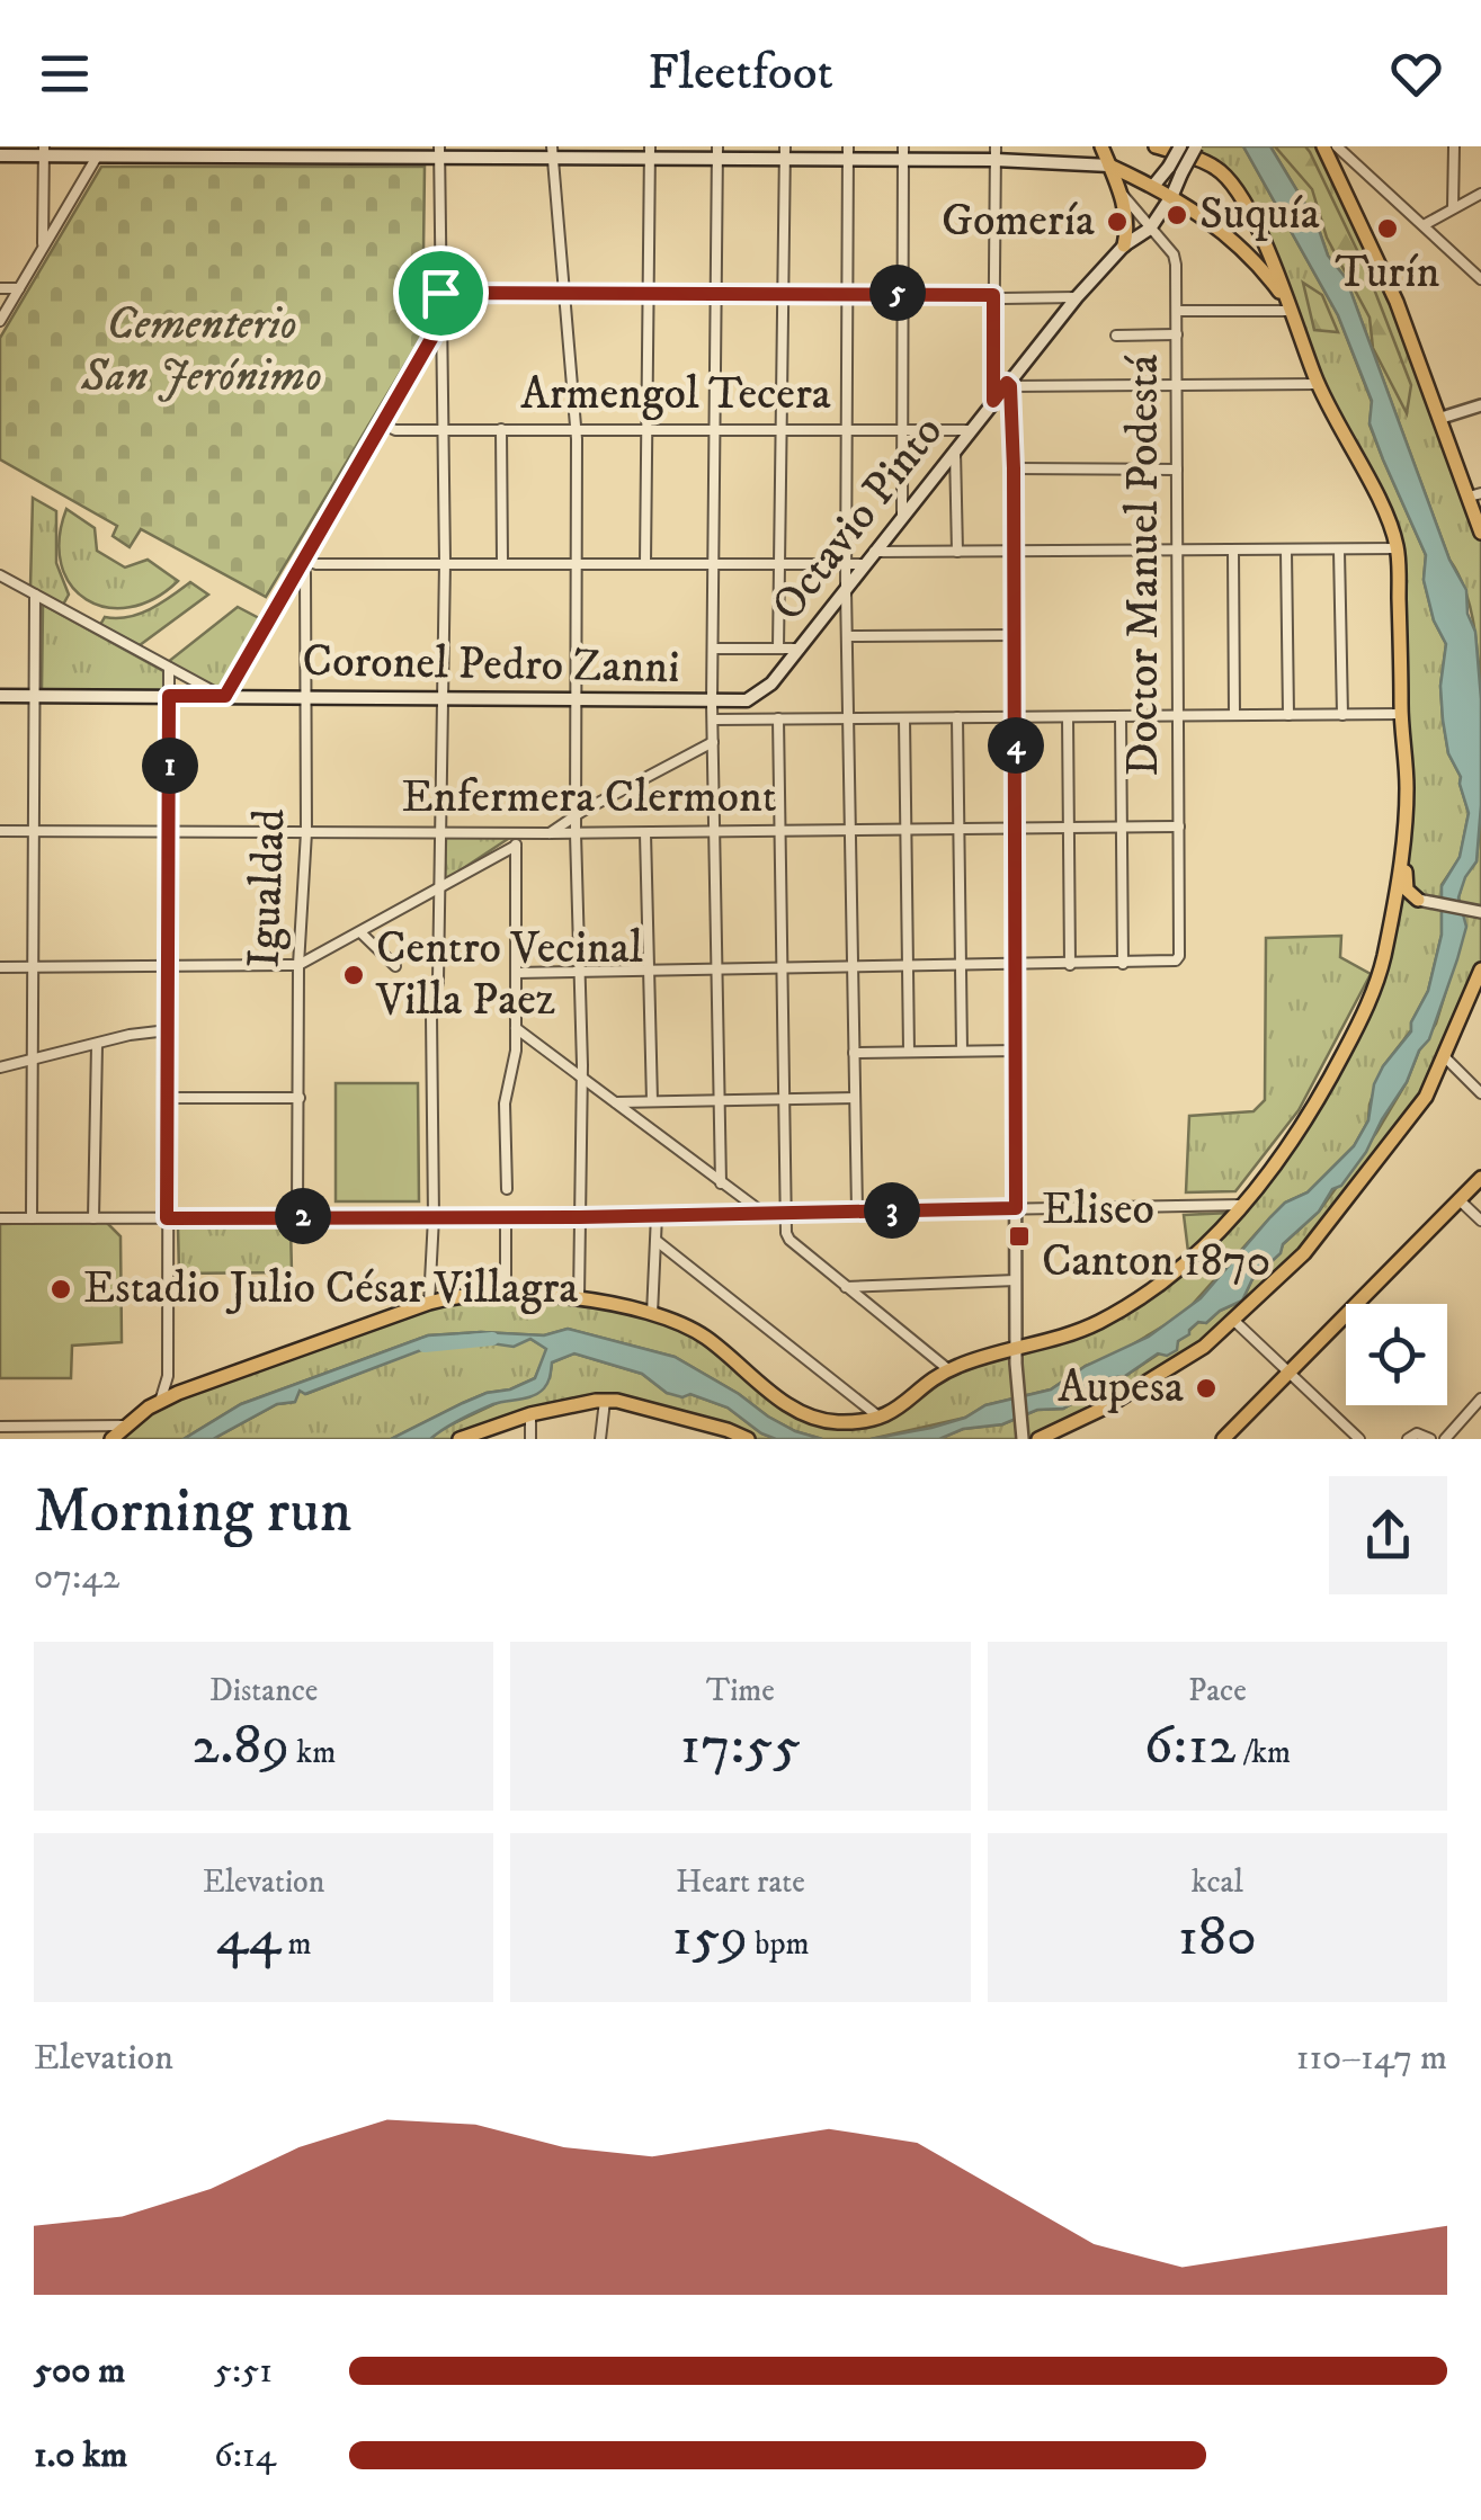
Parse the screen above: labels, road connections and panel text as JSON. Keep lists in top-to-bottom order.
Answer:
{
  "streets": {
    "main road": ["Octavio Pinto", "Coronel Pedro Zanni"],
    "street": [
      "Armengol Tecera",
      "Doctor Manuel Podestá",
      "Enfermera Clermont",
      "Igualdad"
    ]
  },
  "crossings": [
    ["Armengol Tecera", "Octavio Pinto"],
    ["Octavio Pinto", "Doctor Manuel Podestá"],
    ["Octavio Pinto", "Coronel Pedro Zanni"],
    ["Doctor Manuel Podestá", "Coronel Pedro Zanni"],
    ["Doctor Manuel Podestá", "Enfermera Clermont"],
    ["Coronel Pedro Zanni", "Igualdad"],
    ["Enfermera Clermont", "Igualdad"]
  ],
  "parks": ["Cementerio San Jerónimo"],
  "places": {
    "other": [
      "Suquía",
      "Gomería",
      "Turín",
      "Centro Vecinal Villa Paez",
      "Estadio Julio César Villagra",
      "Aupesa"
    ],
    "transit": ["Eliseo Canton 1870"]
  },
  "page": {
    "header": "Fleetfoot",
    "pins": [
      "5",
      "4",
      "1",
      "3",
      "2"
    ],
    "heading": ["Morning run", "07:42"],
    "stats": [
      ["Distance", "2.89 km"],
      ["Time", "17:55"],
      ["Pace", "6:12 /km"],
      ["Elevation", "44 m"],
      ["Heart rate", "159 bpm"],
      ["kcal", "180"]
    ],
    "chart": ["Elevation", "110–147 m"],
    "list": [
      {
        "name": "500 m",
        "note": "5:51"
      },
      {
        "name": "1.0 km",
        "note": "6:14"
      }
    ]
  }
}
